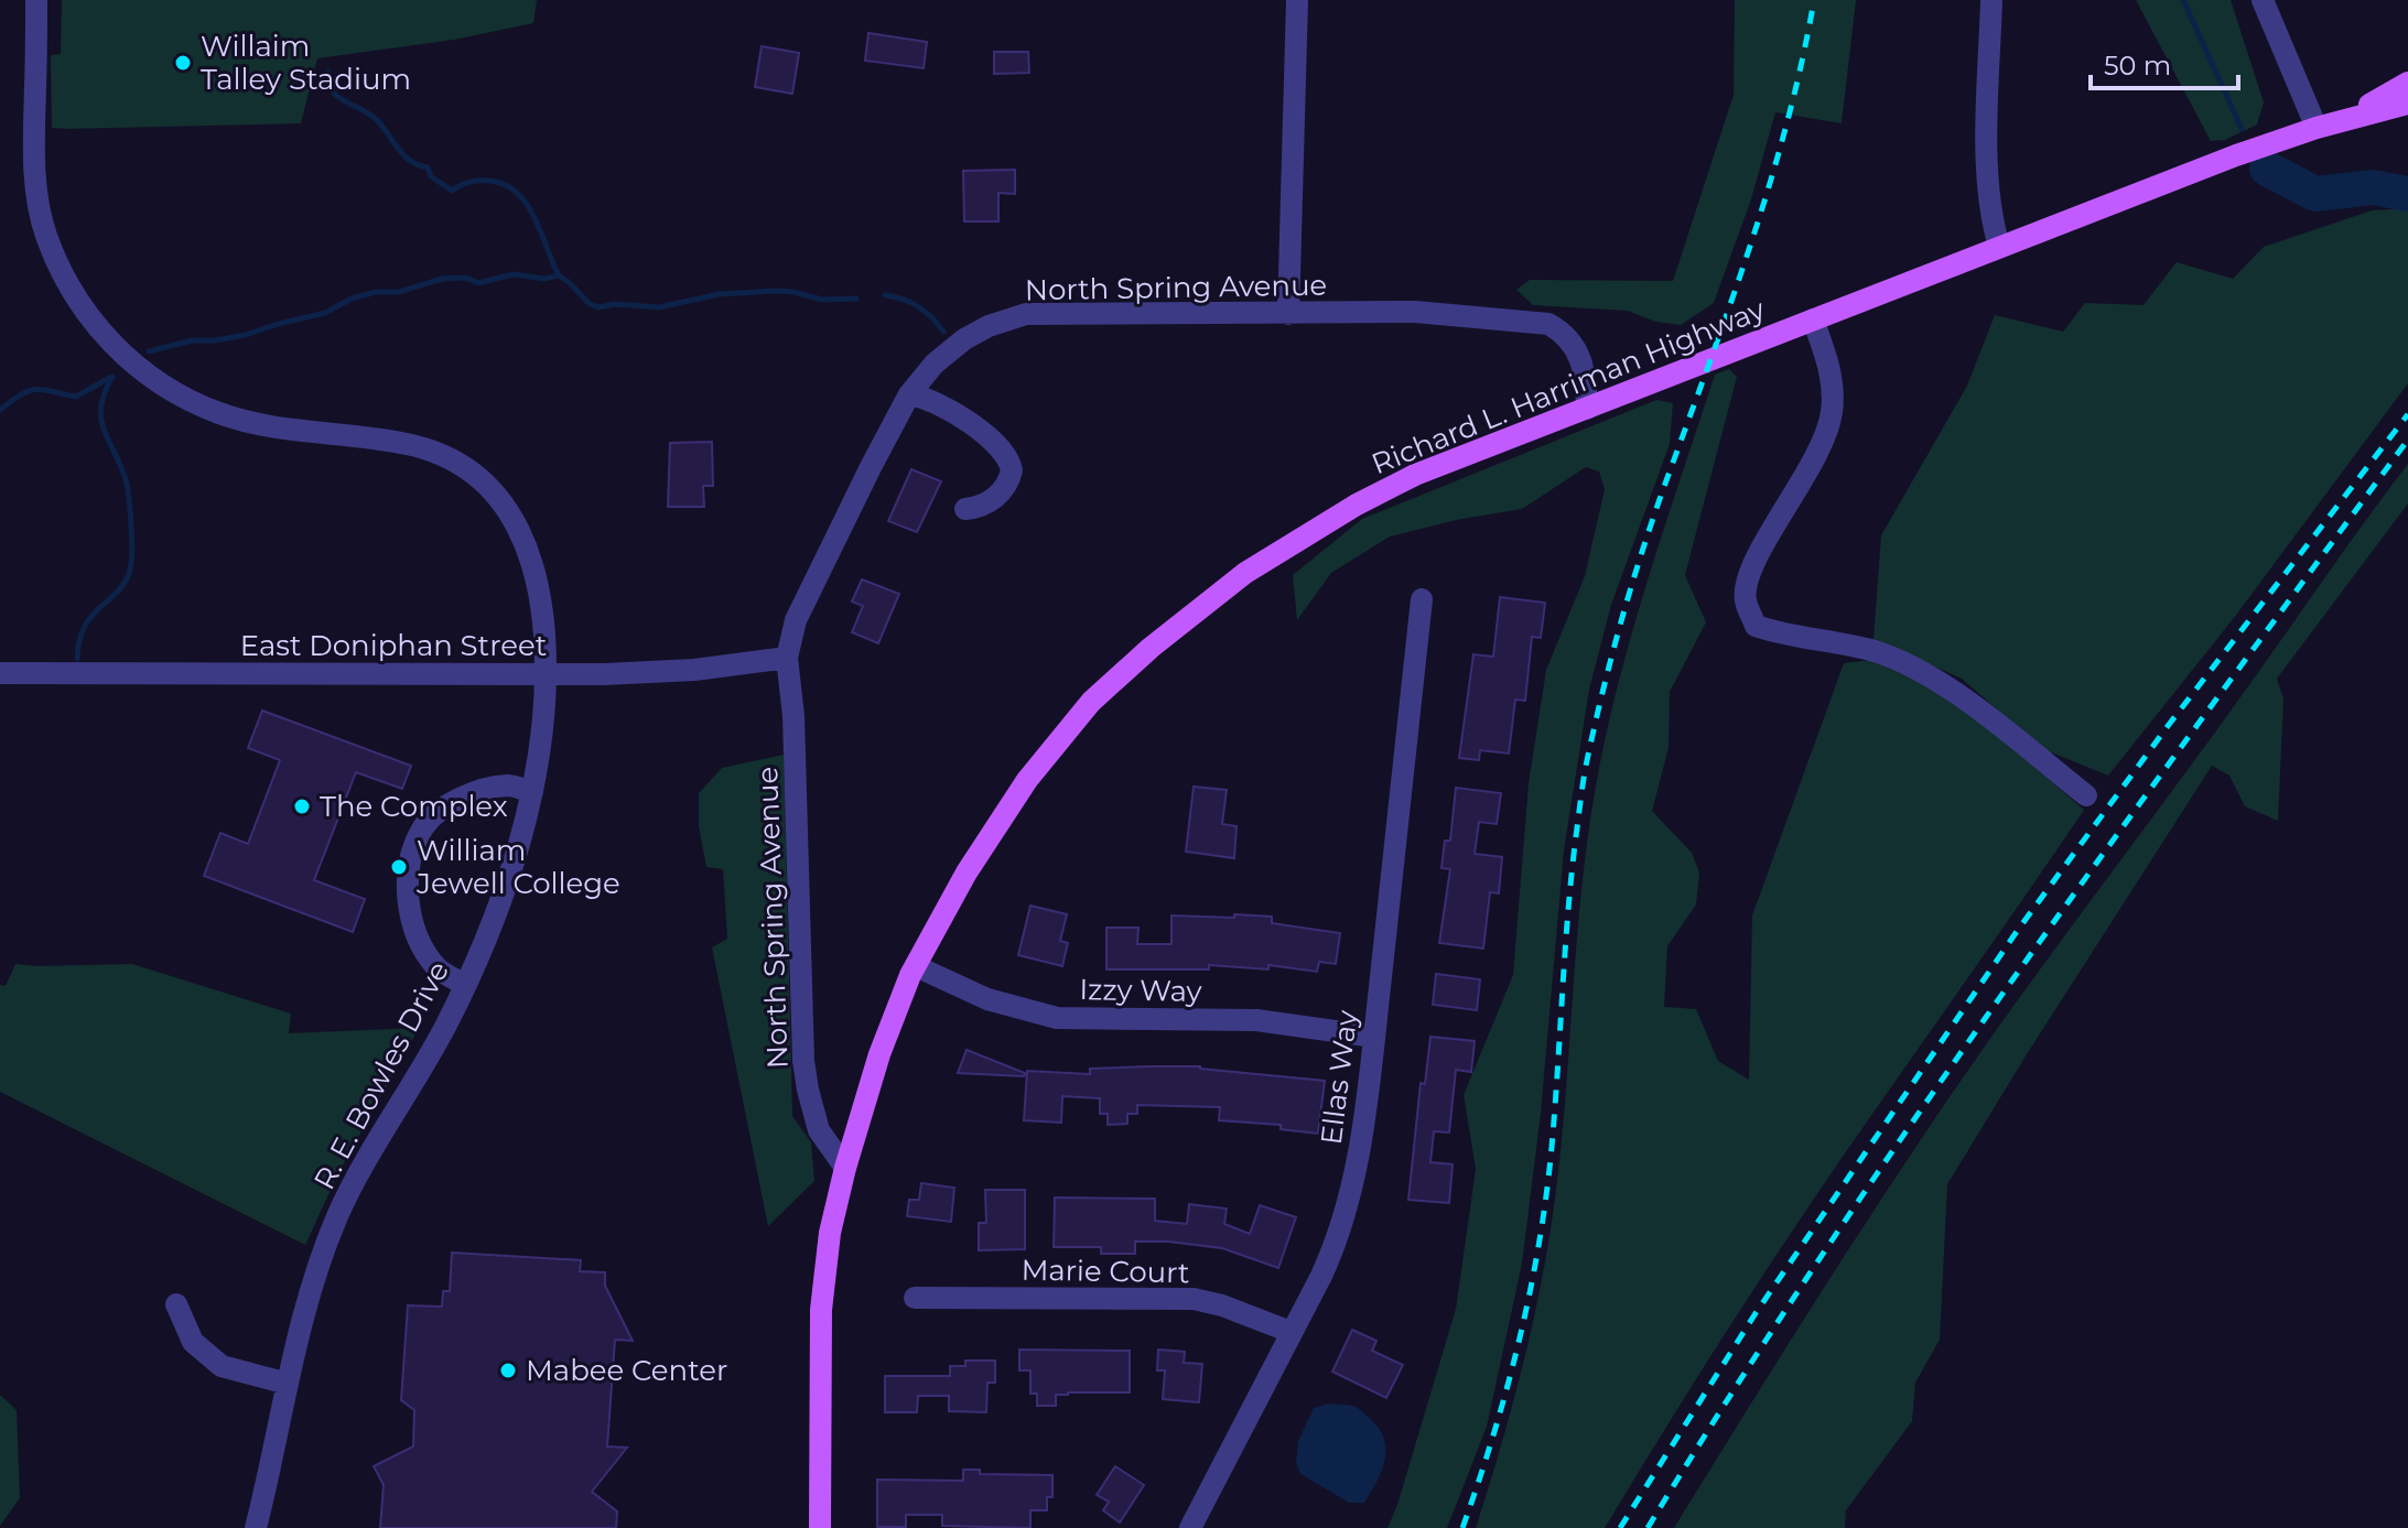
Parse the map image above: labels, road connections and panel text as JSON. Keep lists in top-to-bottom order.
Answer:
{
  "streets": {
    "main road": ["Richard L. Harriman Highway"],
    "street": [
      "North Spring Avenue",
      "East Doniphan Street",
      "Izzy Way",
      "R. E. Bowles Drive",
      "Ellas Way",
      "Marie Court"
    ]
  },
  "crossings": [
    ["North Spring Avenue", "Richard L. Harriman Highway"],
    ["North Spring Avenue", "East Doniphan Street"],
    ["Richard L. Harriman Highway", "Izzy Way"],
    ["East Doniphan Street", "R. E. Bowles Drive"],
    ["Izzy Way", "Ellas Way"],
    ["Ellas Way", "Marie Court"]
  ],
  "places": [
    "Willaim Talley Stadium",
    "The Complex",
    "William Jewell College",
    "Mabee Center"
  ],
  "scale_bar": "50 m"
}
